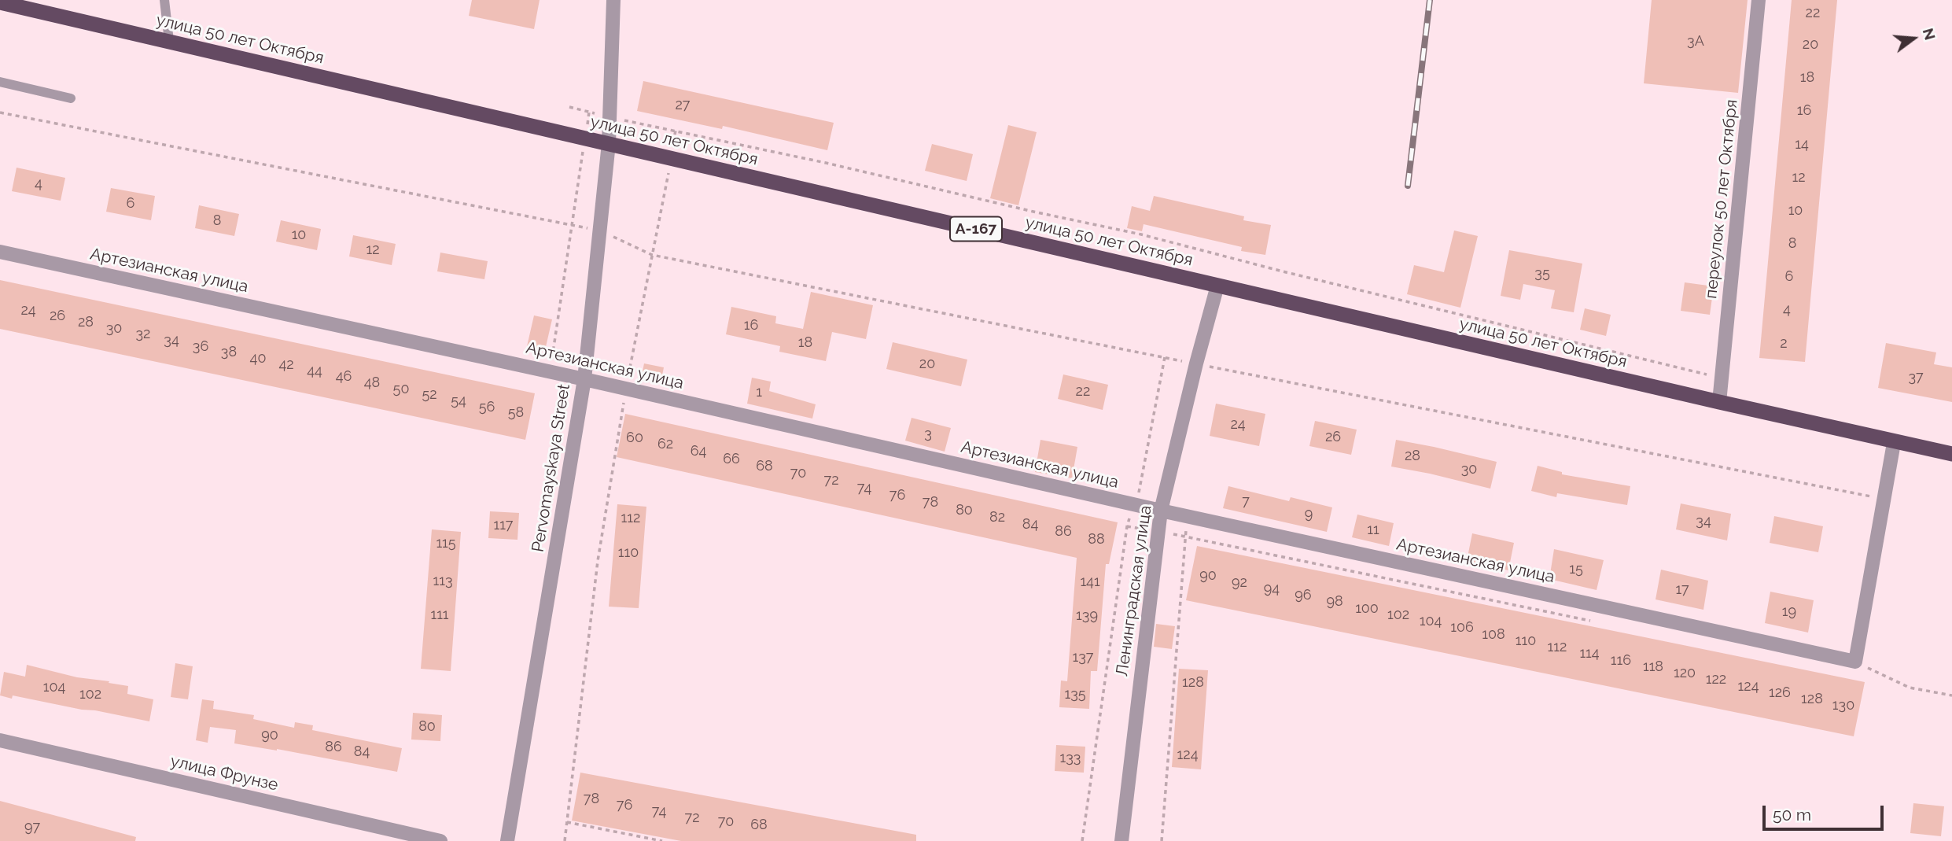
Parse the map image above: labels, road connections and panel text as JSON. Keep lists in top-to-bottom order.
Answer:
{
  "streets": {
    "highway": ["улица 50 лет Октября", "А-167"],
    "street": [
      "переулок 50 лет Октября",
      "Артезианская улица",
      "Pervomayskaya Street",
      "Ленинградская улица",
      "улица Фрунзе"
    ]
  },
  "crossings": [
    ["улица 50 лет Октября", "переулок 50 лет Октября"],
    ["улица 50 лет Октября", "Pervomayskaya Street"],
    ["улица 50 лет Октября", "Ленинградская улица"],
    ["Артезианская улица", "Pervomayskaya Street"],
    ["Артезианская улица", "Ленинградская улица"]
  ],
  "house_numbers": [
    "22",
    "3А",
    "20",
    "18",
    "27",
    "16",
    "14",
    "12",
    "4",
    "6",
    "10",
    "8",
    "10",
    "8",
    "12",
    "35",
    "6",
    "4",
    "24",
    "26",
    "28",
    "16",
    "30",
    "32",
    "34",
    "18",
    "2",
    "36",
    "38",
    "40",
    "20",
    "42",
    "44",
    "46",
    "37",
    "48",
    "50",
    "22",
    "1",
    "52",
    "54",
    "56",
    "58",
    "24",
    "3",
    "26",
    "60",
    "62",
    "64",
    "28",
    "66",
    "68",
    "30",
    "70",
    "72",
    "74",
    "76",
    "7",
    "78",
    "80",
    "9",
    "82",
    "112",
    "34",
    "84",
    "117",
    "11",
    "86",
    "88",
    "115",
    "110",
    "15",
    "90",
    "113",
    "141",
    "92",
    "94",
    "17",
    "96",
    "98",
    "100",
    "19",
    "111",
    "102",
    "139",
    "104",
    "106",
    "108",
    "110",
    "112",
    "114",
    "137",
    "116",
    "118",
    "120",
    "122",
    "128",
    "124",
    "104",
    "126",
    "102",
    "135",
    "128",
    "130",
    "80",
    "90",
    "86",
    "84",
    "124",
    "133",
    "78",
    "76",
    "74",
    "72",
    "70",
    "68",
    "97"
  ],
  "scale_bar": "50 m",
  "north": "right"
}
